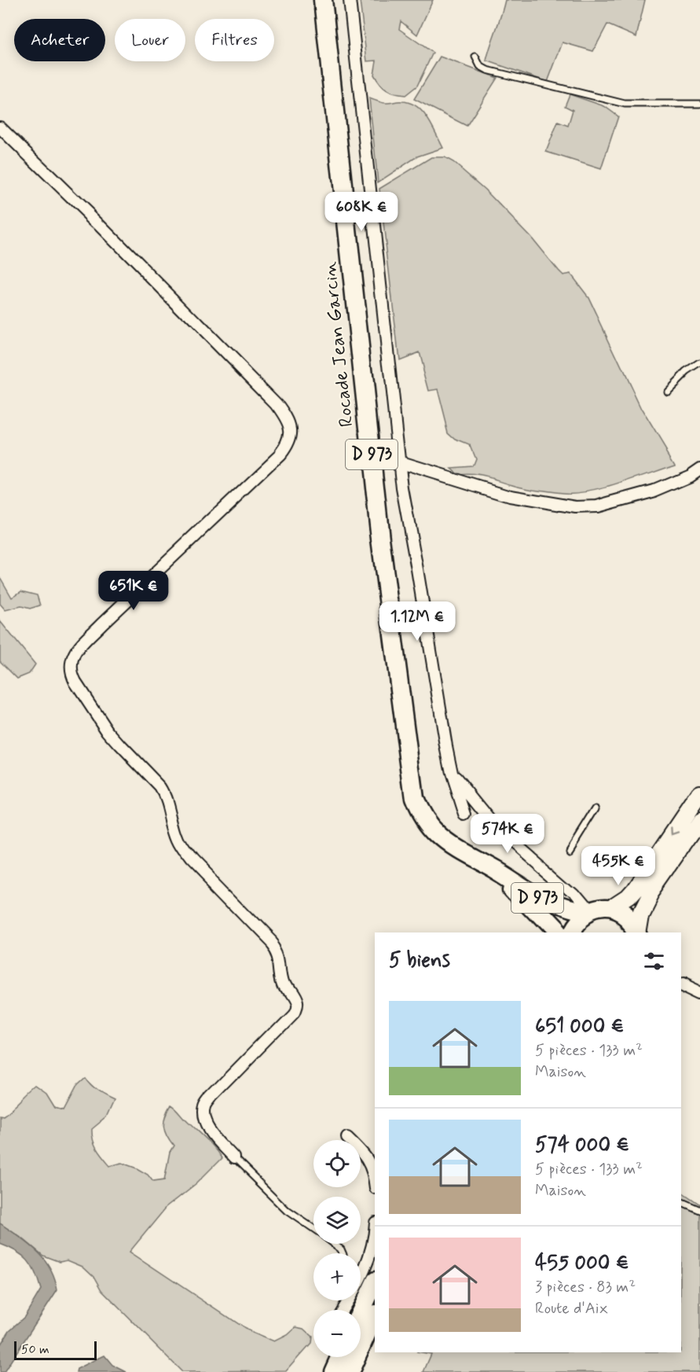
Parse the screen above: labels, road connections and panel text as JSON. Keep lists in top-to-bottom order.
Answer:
{
  "streets": {
    "main road": ["Rocade Jean Garcin", "D 973"]
  },
  "scale_bar": "50 m",
  "page": {
    "chip": ["Acheter", "Louer", "Filtres"],
    "price": [
      "608K €",
      "651K €",
      "1.12M €",
      "574K €",
      "455K €"
    ],
    "heading": "5 biens",
    "list": [
      {
        "name": "651 000 €",
        "note": "5 pièces · 133 m² · Maison"
      },
      {
        "name": "574 000 €",
        "note": "5 pièces · 133 m² · Maison"
      },
      {
        "name": "455 000 €",
        "note": "3 pièces · 83 m² · Route d'Aix"
      }
    ],
    "map_buttons": ["+", "−"],
    "scale": "50 m"
  }
}
